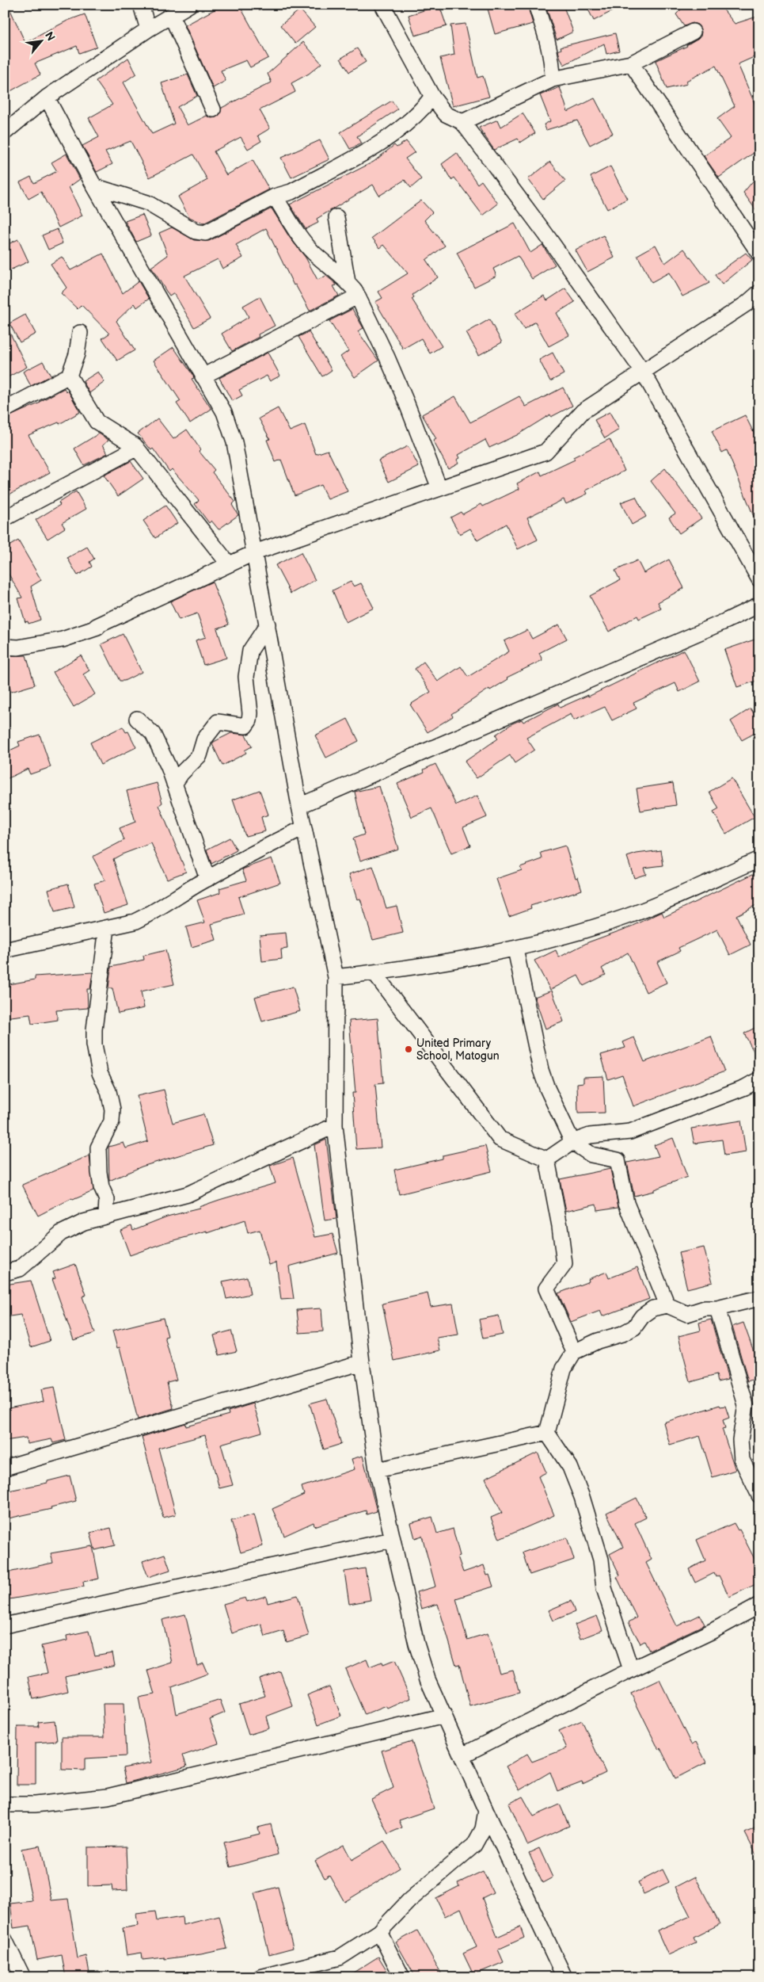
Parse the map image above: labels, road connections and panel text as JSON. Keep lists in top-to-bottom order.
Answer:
{
  "places": ["United Primary School, Matogun"],
  "north": "top right"
}
